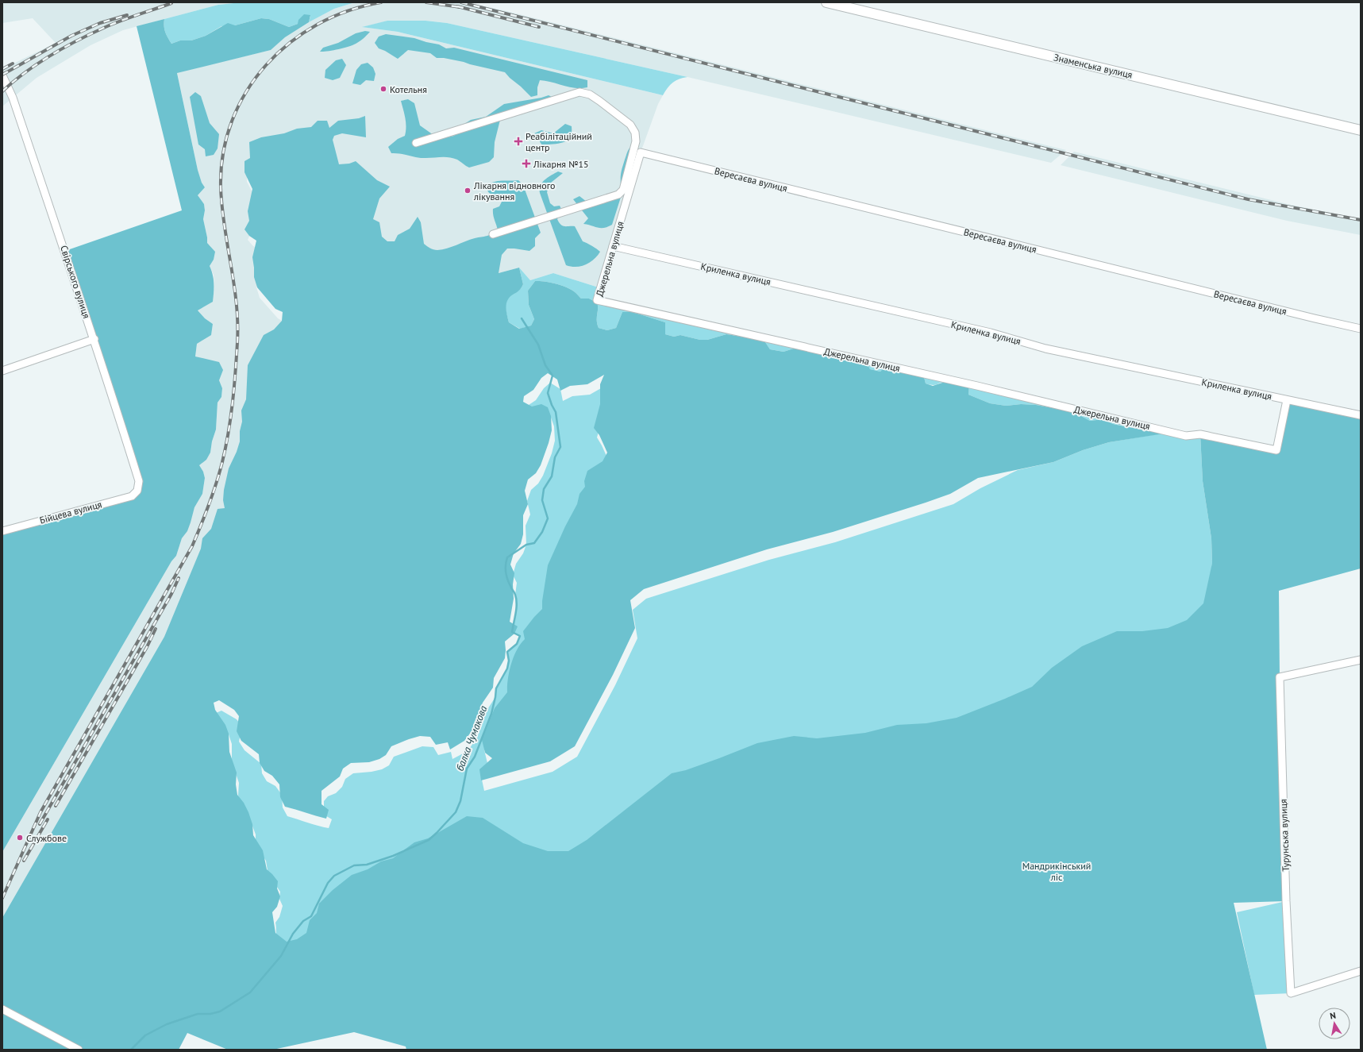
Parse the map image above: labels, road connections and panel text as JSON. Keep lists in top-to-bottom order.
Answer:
{
  "streets": {
    "main road": ["Знаменська вулиця"],
    "street": [
      "Вересаєва вулиця",
      "Джерельна вулиця",
      "Криленка вулиця",
      "Свірського вулиця",
      "Бійцева вулиця",
      "Турунська вулиця"
    ]
  },
  "crossings": [
    ["Вересаєва вулиця", "Джерельна вулиця"],
    ["Джерельна вулиця", "Криленка вулиця"],
    ["Свірського вулиця", "Бійцева вулиця"]
  ],
  "water": ["балка Чумакова"],
  "parks": ["Мандрикінський ліс"],
  "places": {
    "other": ["Котельня", "Лікарня відновного лікування", "Службове"],
    "health": ["Реабілітаційний центр", "Лікарня №15"]
  },
  "north": "top"
}
